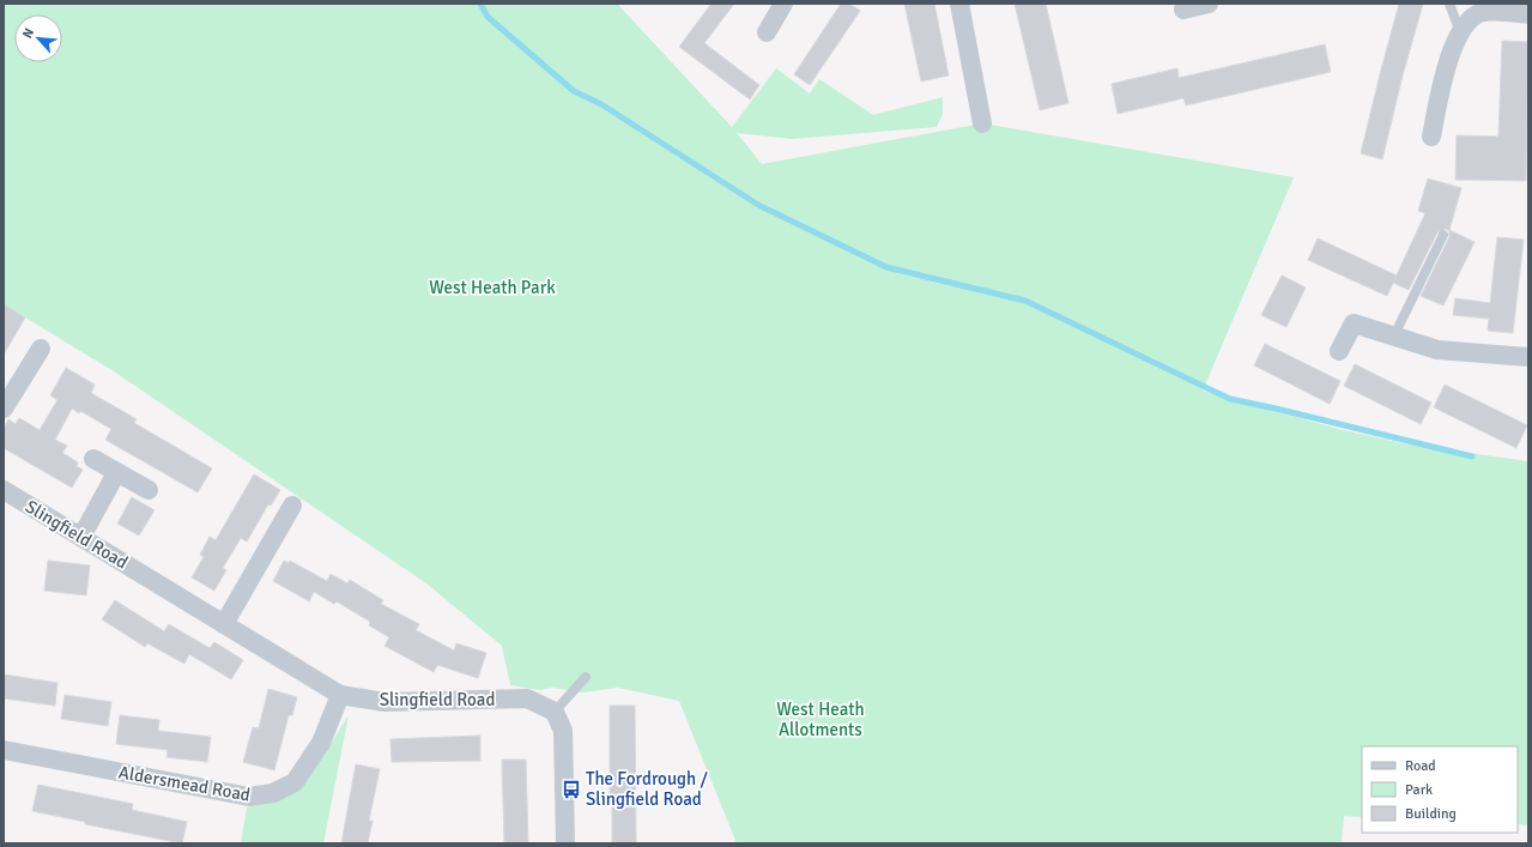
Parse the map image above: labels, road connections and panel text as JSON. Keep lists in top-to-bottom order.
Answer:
{
  "streets": {
    "street": ["Slingfield Road", "Aldersmead Road"]
  },
  "crossings": [
    ["Slingfield Road", "Aldersmead Road"]
  ],
  "parks": ["West Heath Park", "West Heath Allotments"],
  "places": {
    "bus stop": ["The Fordrough / Slingfield Road"]
  },
  "legend": ["Road", "Park", "Building"],
  "north": "top left"
}
